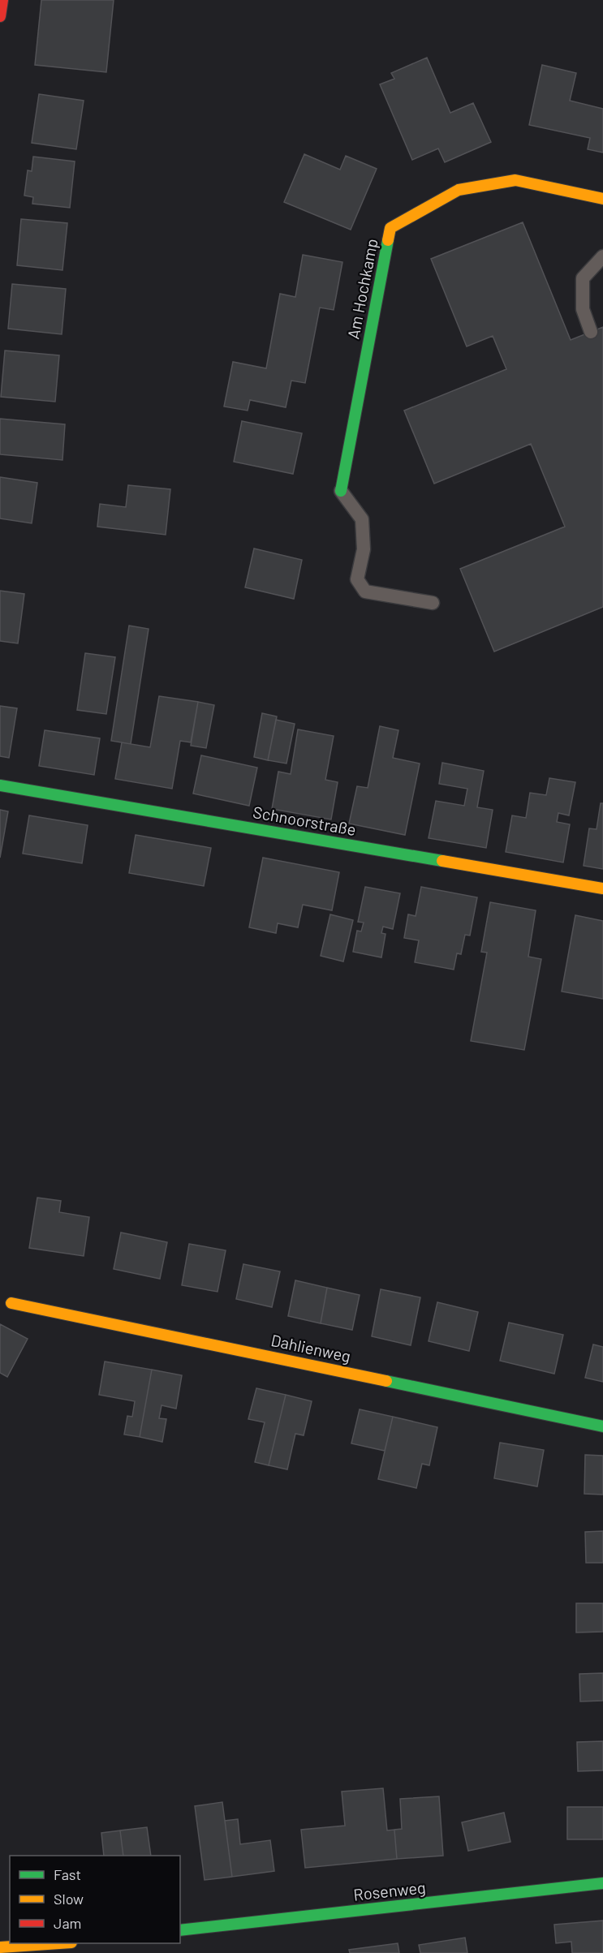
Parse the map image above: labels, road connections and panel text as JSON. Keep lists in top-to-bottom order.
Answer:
{
  "streets": {
    "street": [
      "Am Hochkamp",
      "Schnoorstraße",
      "Dahlienweg",
      "Rosenweg"
    ]
  },
  "legend": ["Fast", "Slow", "Jam"]
}
